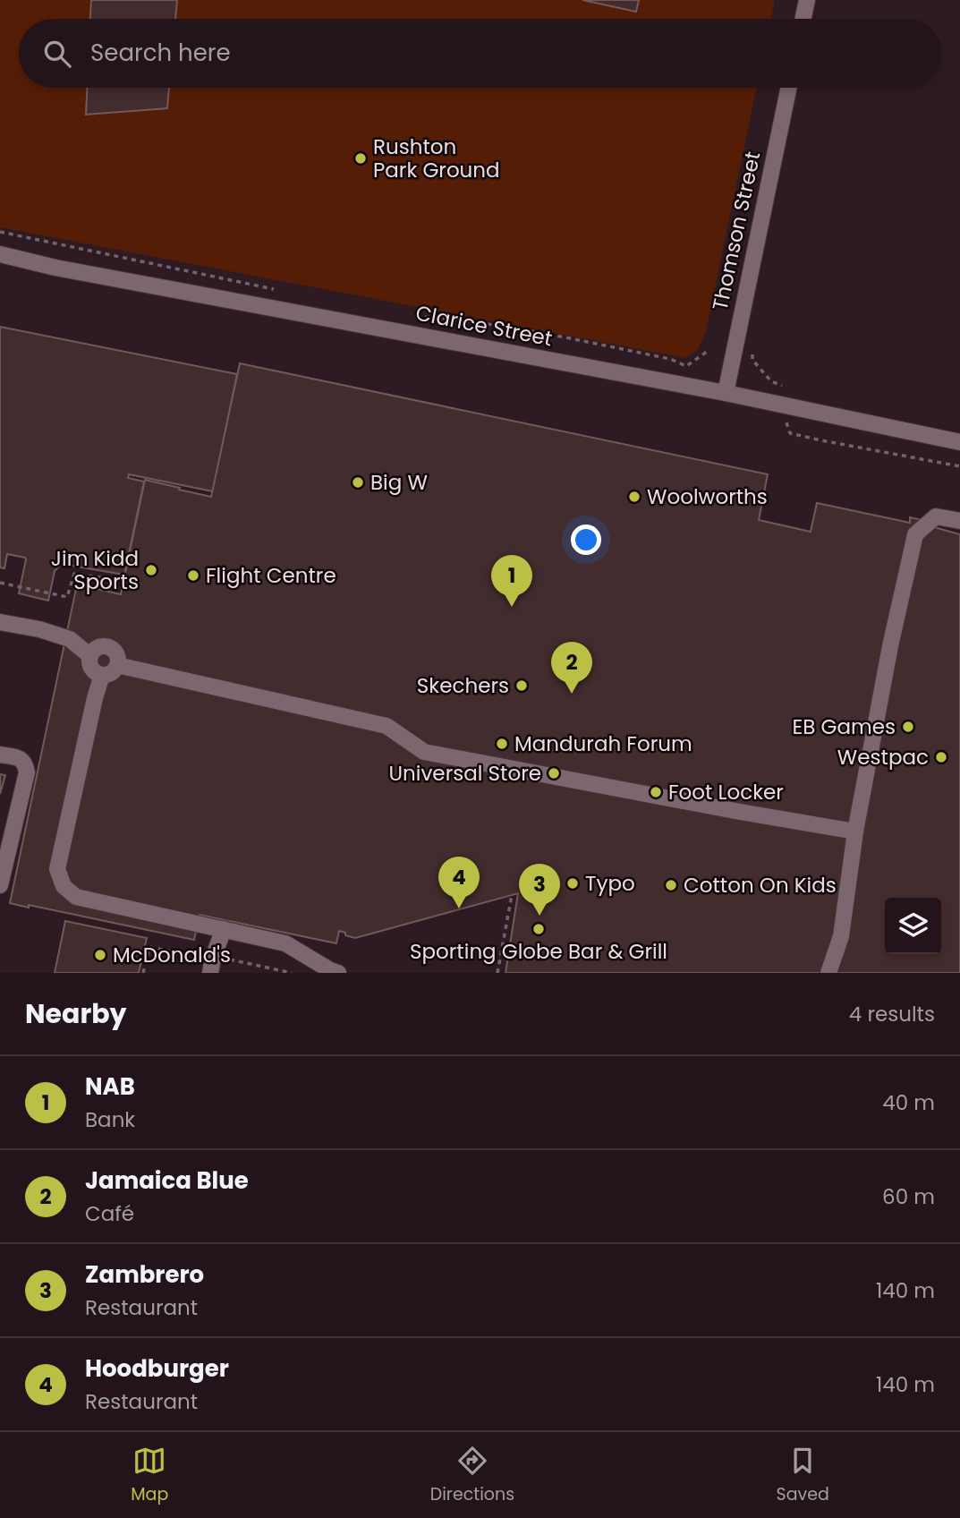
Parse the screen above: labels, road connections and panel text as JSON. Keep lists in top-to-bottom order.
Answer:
{
  "streets": {
    "street": ["Thomson Street", "Clarice Street"]
  },
  "crossings": [
    ["Thomson Street", "Clarice Street"]
  ],
  "places": [
    "Rushton Park Ground",
    "Big W",
    "Woolworths",
    "Jim Kidd Sports",
    "Flight Centre",
    "Skechers",
    "EB Games",
    "Mandurah Forum",
    "Westpac",
    "Universal Store",
    "Foot Locker",
    "Typo",
    "Cotton On Kids",
    "Sporting Globe Bar & Grill",
    "McDonald's"
  ],
  "page": {
    "search": "Search here",
    "pins": [
      "1",
      "2",
      "4",
      "3"
    ],
    "heading": ["Nearby", "4 results"],
    "list": [
      {
        "mark": "1",
        "name": "NAB",
        "note": "Bank",
        "value": "40 m"
      },
      {
        "mark": "2",
        "name": "Jamaica Blue",
        "note": "Café",
        "value": "60 m"
      },
      {
        "mark": "3",
        "name": "Zambrero",
        "note": "Restaurant",
        "value": "140 m"
      },
      {
        "mark": "4",
        "name": "Hoodburger",
        "note": "Restaurant",
        "value": "140 m"
      }
    ],
    "nav": ["Map", "Directions", "Saved"]
  }
}
